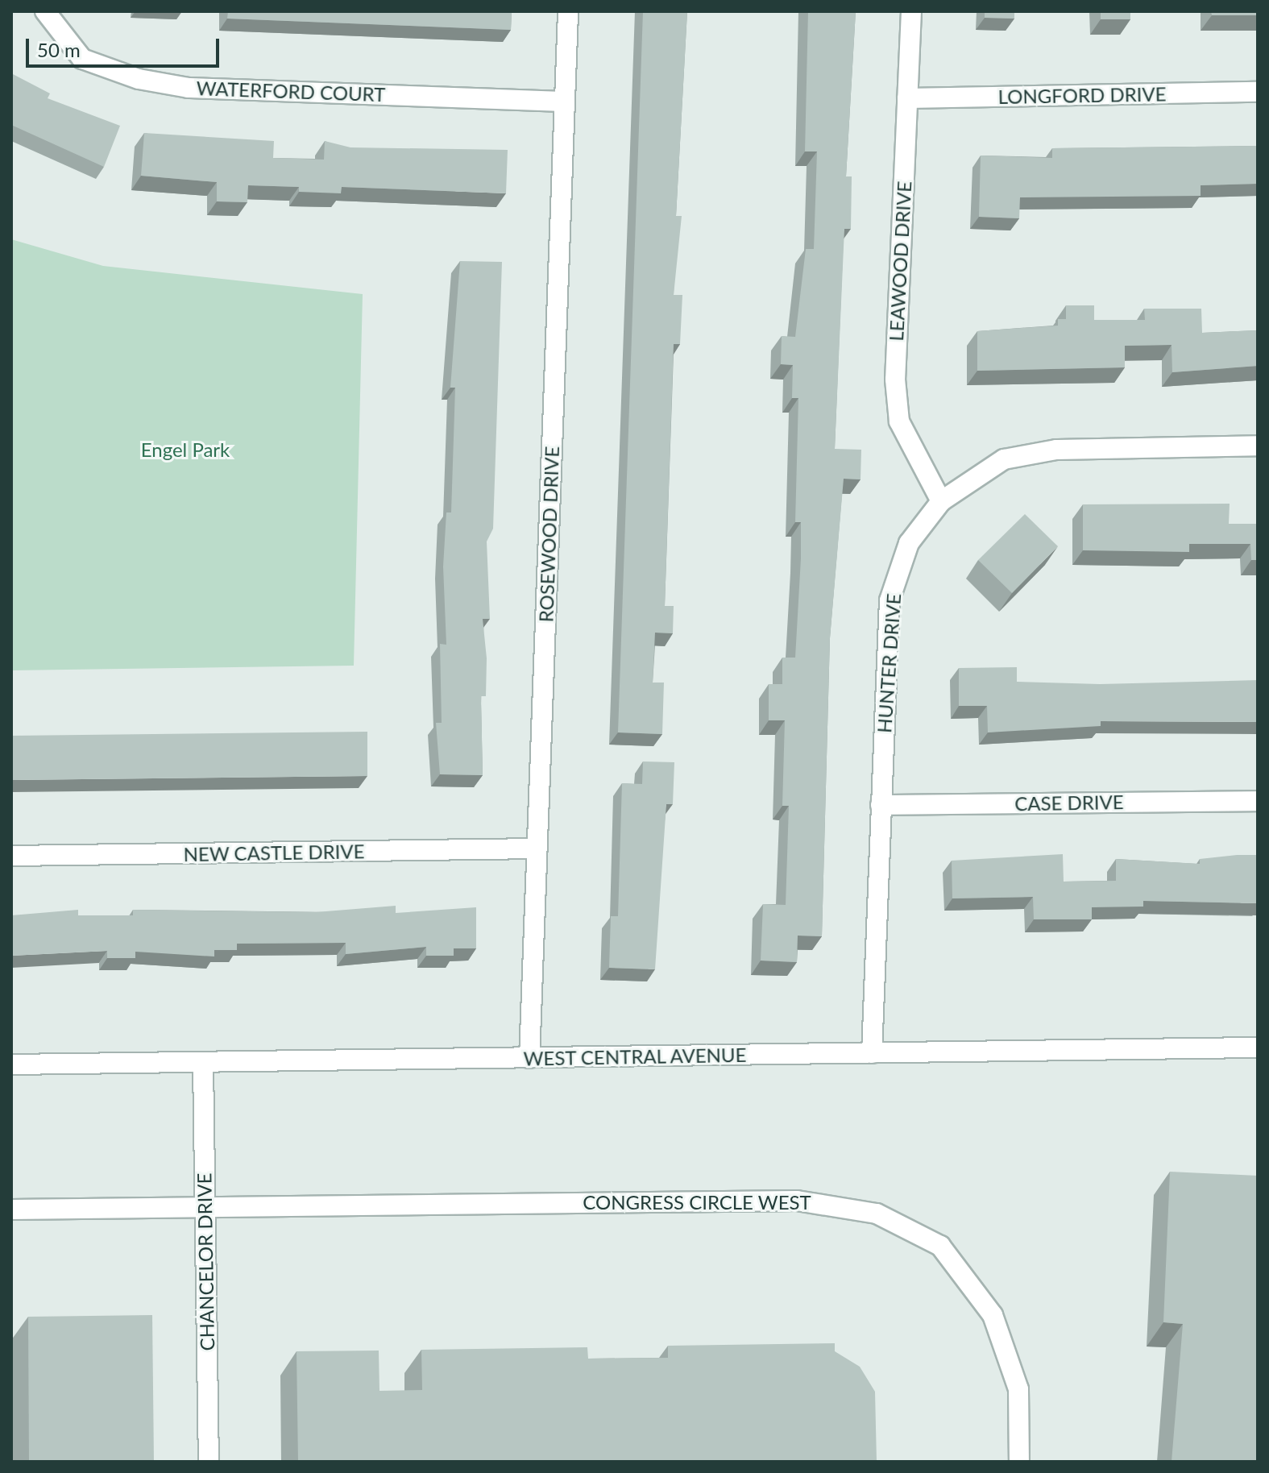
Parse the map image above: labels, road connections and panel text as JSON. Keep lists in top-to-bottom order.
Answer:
{
  "streets": {
    "street": [
      "WATERFORD COURT",
      "LONGFORD DRIVE",
      "LEAWOOD DRIVE",
      "ROSEWOOD DRIVE",
      "HUNTER DRIVE",
      "CASE DRIVE",
      "NEW CASTLE DRIVE",
      "WEST CENTRAL AVENUE",
      "CONGRESS CIRCLE WEST",
      "CHANCELOR DRIVE"
    ]
  },
  "crossings": [
    ["WATERFORD COURT", "ROSEWOOD DRIVE"],
    ["LONGFORD DRIVE", "LEAWOOD DRIVE"],
    ["LEAWOOD DRIVE", "HUNTER DRIVE"],
    ["ROSEWOOD DRIVE", "NEW CASTLE DRIVE"],
    ["ROSEWOOD DRIVE", "WEST CENTRAL AVENUE"],
    ["HUNTER DRIVE", "CASE DRIVE"],
    ["HUNTER DRIVE", "WEST CENTRAL AVENUE"],
    ["WEST CENTRAL AVENUE", "CHANCELOR DRIVE"],
    ["CONGRESS CIRCLE WEST", "CHANCELOR DRIVE"]
  ],
  "parks": ["Engel Park"],
  "scale_bar": "50 m"
}
